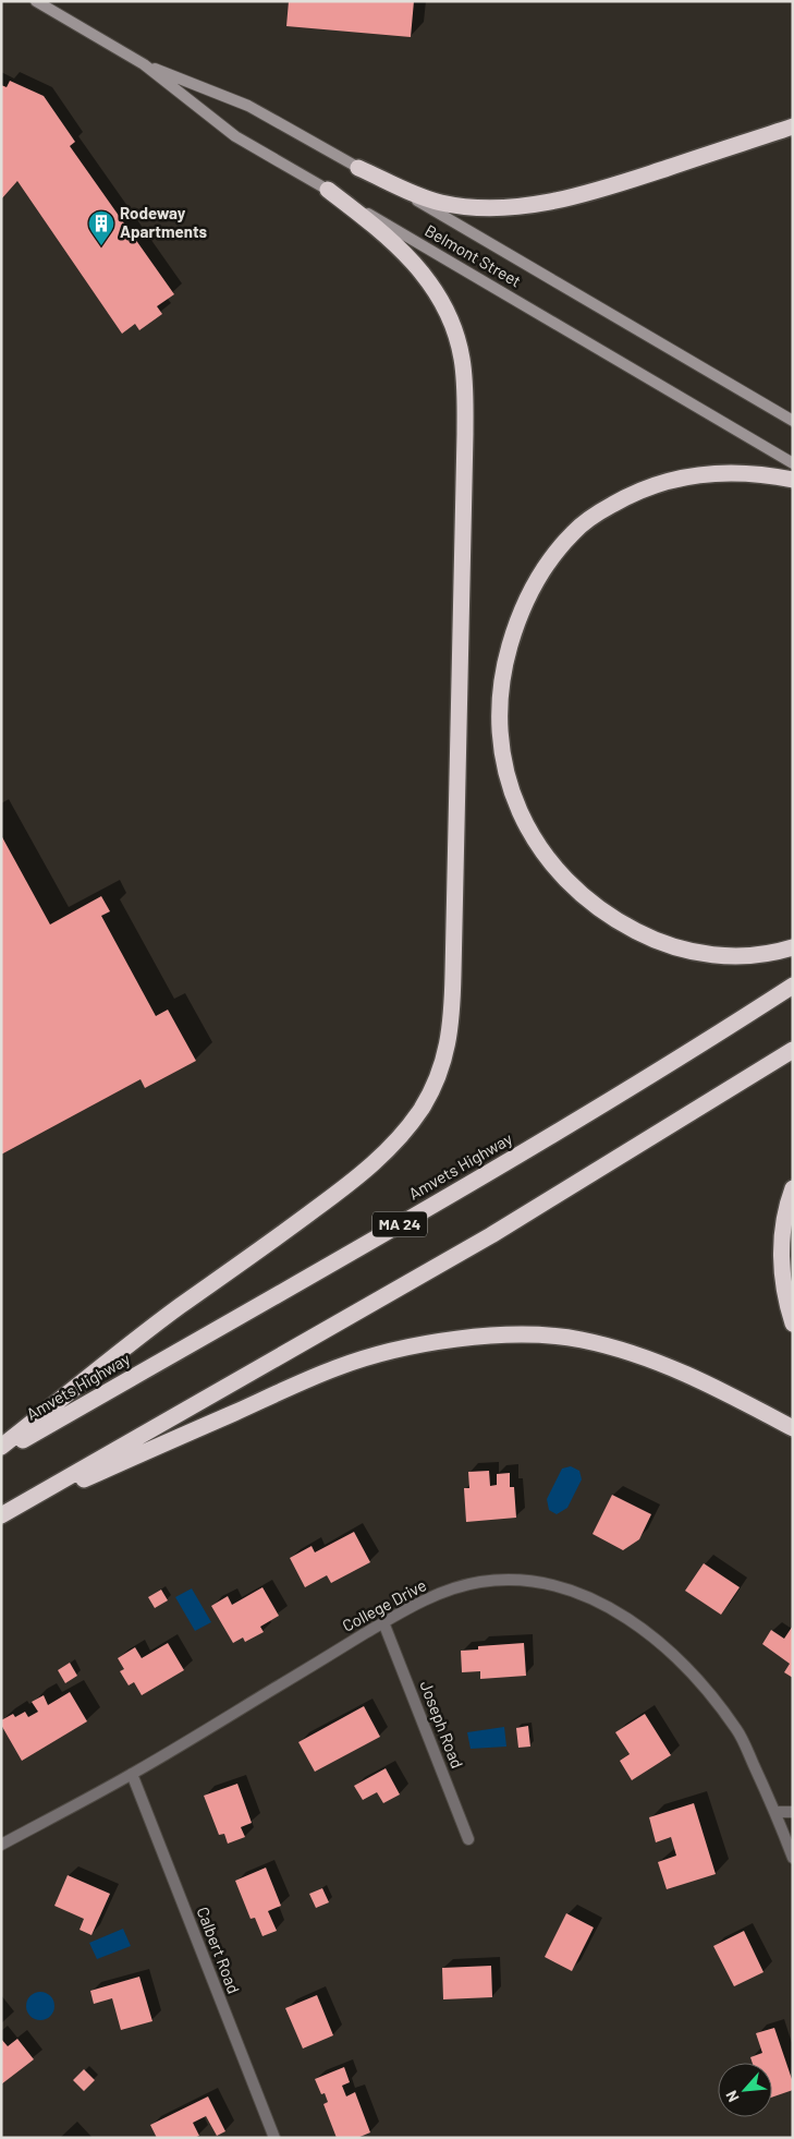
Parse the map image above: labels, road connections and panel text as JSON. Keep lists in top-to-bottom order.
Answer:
{
  "streets": {
    "highway": ["Amvets Highway", "MA 24"],
    "main road": ["Belmont Street"],
    "street": ["College Drive", "Joseph Road", "Calbert Road"]
  },
  "crossings": [
    ["College Drive", "Joseph Road"],
    ["College Drive", "Calbert Road"]
  ],
  "places": {
    "building": ["Rodeway Apartments"]
  },
  "north": "bottom left"
}
